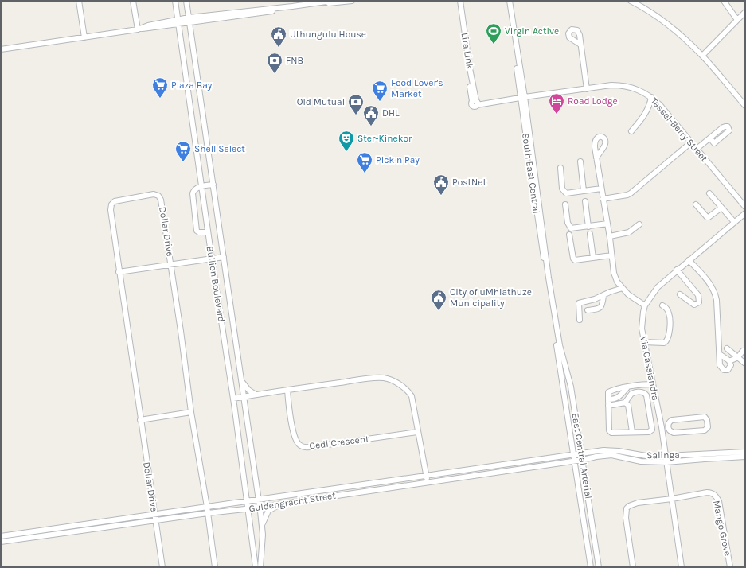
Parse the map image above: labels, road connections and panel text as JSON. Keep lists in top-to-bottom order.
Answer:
{
  "streets": {
    "street": [
      "Lira Link",
      "Tassel-Berry Street",
      "South East Central",
      "Dollar Drive",
      "Bullion Boulevard",
      "Via Cassiandra",
      "Cedi Crescent",
      "Salinga",
      "East Central Arterial",
      "Guldengracht Street",
      "Mango Grove"
    ]
  },
  "crossings": [
    ["Lira Link", "Tassel-Berry Street"],
    ["Lira Link", "South East Central"],
    ["Tassel-Berry Street", "South East Central"],
    ["South East Central", "East Central Arterial"],
    ["Dollar Drive", "Guldengracht Street"],
    ["Bullion Boulevard", "Guldengracht Street"],
    ["Via Cassiandra", "Salinga"],
    ["Via Cassiandra", "Mango Grove"],
    ["Salinga", "East Central Arterial"],
    ["Salinga", "Guldengracht Street"],
    ["East Central Arterial", "Guldengracht Street"]
  ],
  "places": {
    "sports": ["Virgin Active"],
    "public building": [
      "Uthungulu House",
      "DHL",
      "PostNet",
      "City of uMhlathuze Municipality"
    ],
    "bank": ["FNB", "Old Mutual"],
    "supermarket": [
      "Plaza Bay",
      "Food Lover's Market",
      "Shell Select",
      "Pick n Pay"
    ],
    "hotel": ["Road Lodge"],
    "theatre": ["Ster-Kinekor"]
  }
}
